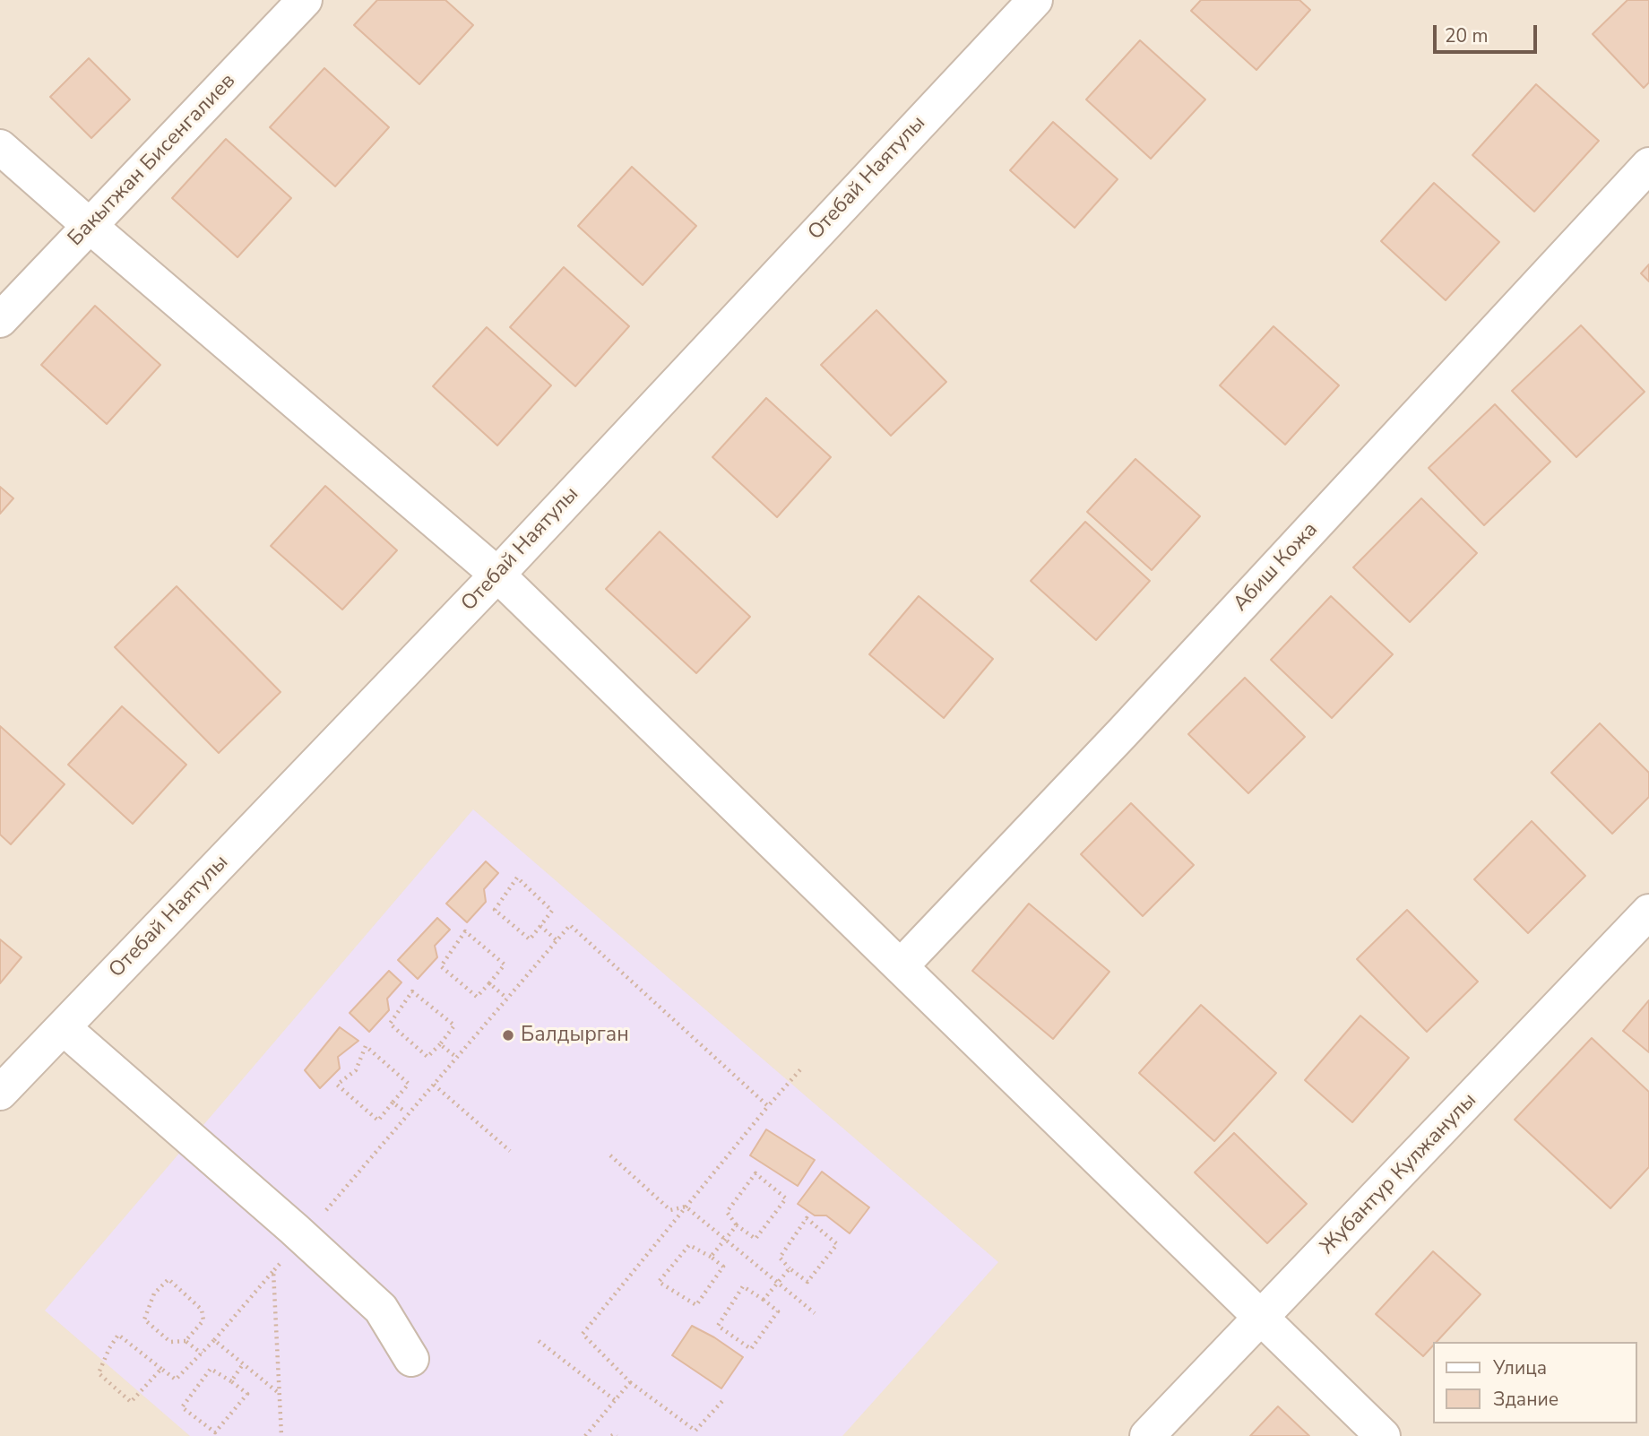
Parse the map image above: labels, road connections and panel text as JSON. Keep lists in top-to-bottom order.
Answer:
{
  "streets": {
    "street": [
      "Бакытжан Бисенгалиев",
      "Отебай Наятулы",
      "Абиш Кожа",
      "Жубантур Кулжанулы"
    ]
  },
  "places": ["Балдырган"],
  "legend": ["Улица", "Здание"],
  "scale_bar": "20 m"
}
